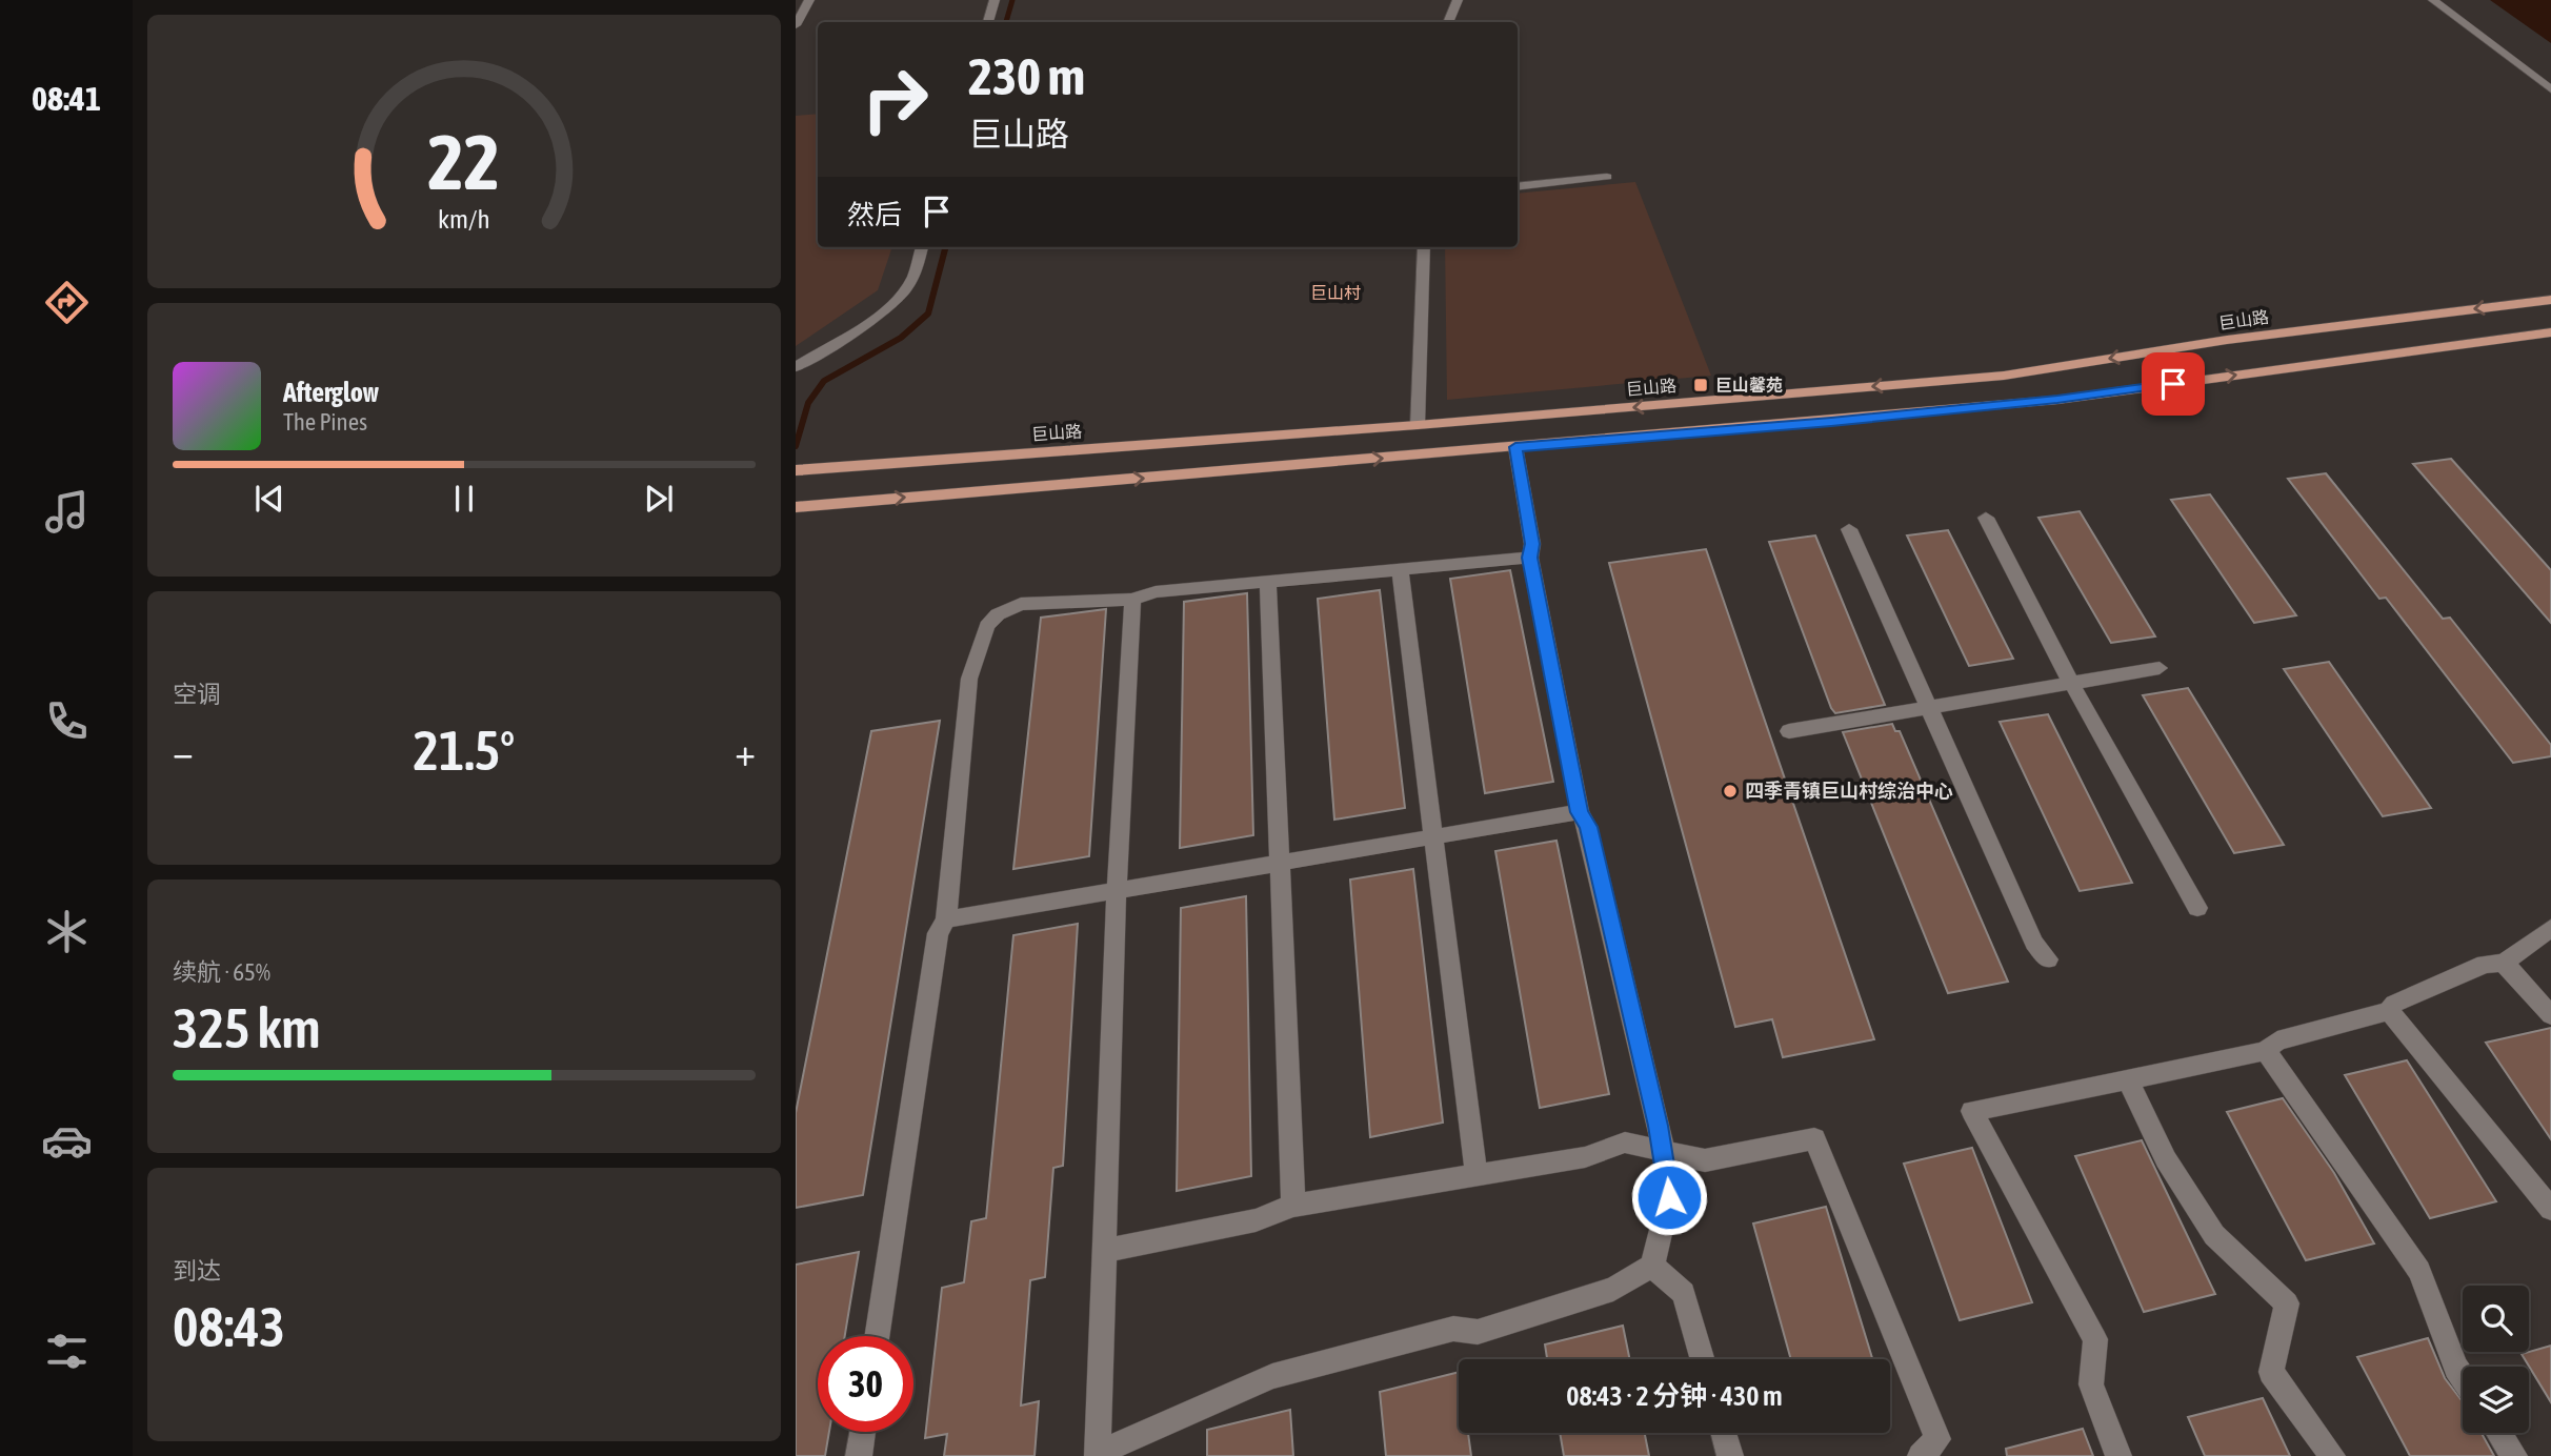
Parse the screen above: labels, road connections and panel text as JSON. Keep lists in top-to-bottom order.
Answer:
{
  "streets": {
    "main road": ["巨山路"]
  },
  "districts": ["巨山村"],
  "places": {
    "transit": ["巨山馨苑"],
    "other": ["四季青镇巨山村综治中心"]
  },
  "page": {
    "tabs": "08:41",
    "turn": ["230 m", "巨山路"],
    "then": "然后",
    "song": ["Afterglow", "The Pines"],
    "tile": [
      "空调",
      ["续航 · 65%", "325 km"],
      ["到达", "08:43"]
    ],
    "heat": ["−", "21.5°", "+"],
    "limit": "30",
    "trip": "08:43 · 2 分钟 · 430 m",
    "gauge": ["22", "km/h"]
  }
}
